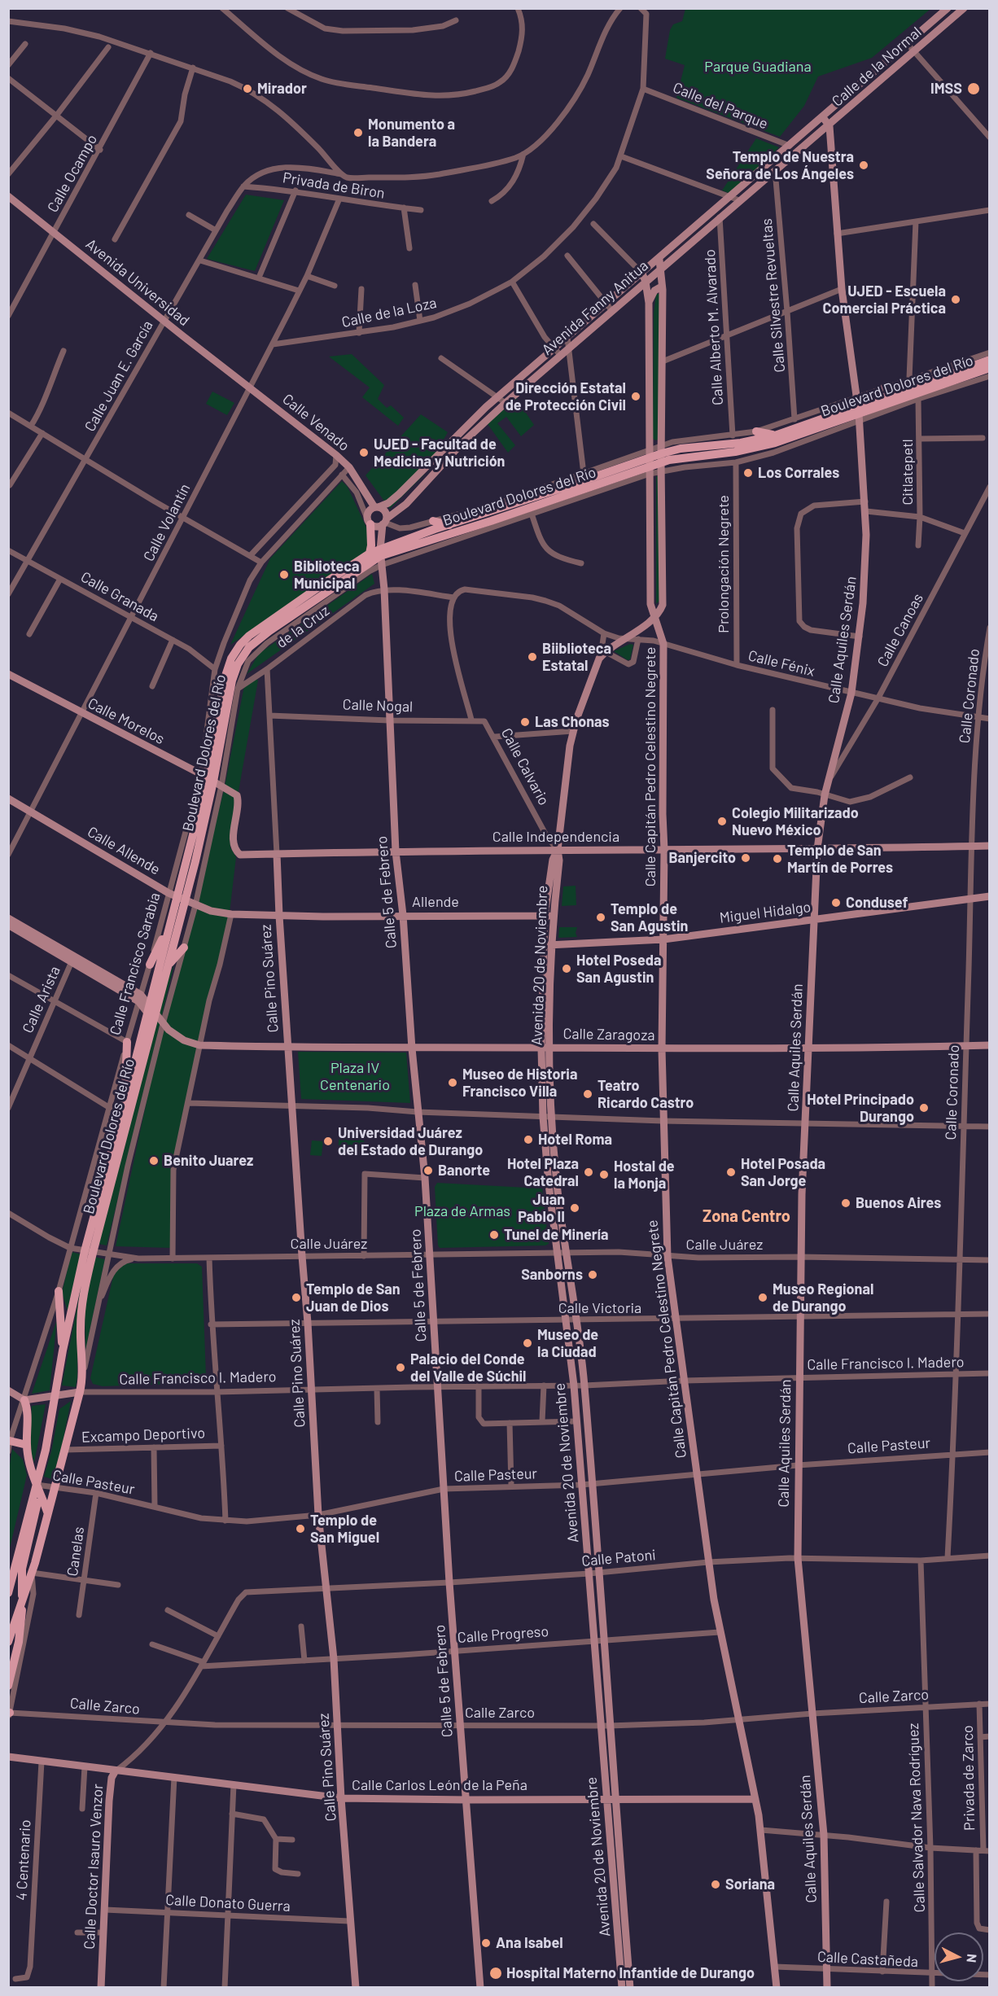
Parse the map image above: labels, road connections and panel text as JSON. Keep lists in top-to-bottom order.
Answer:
{
  "streets": {
    "main road": ["Boulevard Dolores del Río"],
    "street": [
      "Calle de la Normal",
      "Calle del Parque",
      "Calle Ocampo",
      "Privada de Biron",
      "Avenida Universidad",
      "Calle Silvestre Revueltas",
      "Avenida Fanny Anitua",
      "Calle de la Loza",
      "Calle Alberto M. Alvarado",
      "Calle Juan E. García",
      "Calle Venado",
      "Citlatepetl",
      "Calle Volantín",
      "Prolongación Negrete",
      "Calle Granada",
      "de la Cruz",
      "Calle Canoas",
      "Calle Aquiles Serdán",
      "Calle Fénix",
      "Calle Coronado",
      "Calle Nogal",
      "Calle Morelos",
      "Calle Calvario",
      "Calle Capitán Pedro Celestino Negrete",
      "Calle Independencia",
      "Calle Allende",
      "Calle 5 de Febrero",
      "Allende",
      "Miguel Hidalgo",
      "Calle Francisco Sarabia",
      "Avenida 20 de Noviembre",
      "Calle Pino Suárez",
      "Calle Arista",
      "Calle Zaragoza",
      "Calle Juárez",
      "Calle Victoria",
      "Calle Francisco I. Madero",
      "Excampo Deportivo",
      "Calle Pasteur",
      "Canelas",
      "Calle Patoni",
      "Calle Progreso",
      "Calle Zarco",
      "Privada de Zarco",
      "Calle Carlos León de la Peña",
      "Calle Salvador Nava Rodríguez",
      "4 Centenario",
      "Calle Doctor Isauro Venzor",
      "Calle Donato Guerra",
      "Calle Castañeda"
    ]
  },
  "crossings": [
    ["Calle de la Normal", "Avenida Fanny Anitua"],
    ["Calle de la Normal", "Calle Aquiles Serdán"],
    ["Calle del Parque", "Avenida Fanny Anitua"],
    ["Calle del Parque", "Calle de la Loza"],
    ["Calle Ocampo", "Avenida Universidad"],
    ["Privada de Biron", "Calle Juan E. García"],
    ["Privada de Biron", "Calle Volantín"],
    ["Avenida Universidad", "Calle Juan E. García"],
    ["Avenida Universidad", "Calle Venado"],
    ["Avenida Universidad", "Calle Volantín"],
    ["Calle Silvestre Revueltas", "Avenida Fanny Anitua"],
    ["Avenida Fanny Anitua", "Calle Alberto M. Alvarado"],
    ["Avenida Fanny Anitua", "Calle Venado"],
    ["Avenida Fanny Anitua", "Calle Aquiles Serdán"],
    ["Avenida Fanny Anitua", "Calle Capitán Pedro Celestino Negrete"],
    ["Avenida Fanny Anitua", "Calle 5 de Febrero"],
    ["Calle de la Loza", "Calle Volantín"],
    ["Calle Juan E. García", "Calle Granada"],
    ["Boulevard Dolores del Río", "Calle Aquiles Serdán"],
    ["Boulevard Dolores del Río", "Calle Morelos"],
    ["Boulevard Dolores del Río", "Calle Capitán Pedro Celestino Negrete"],
    ["Boulevard Dolores del Río", "Calle Allende"],
    ["Boulevard Dolores del Río", "Calle 5 de Febrero"],
    ["Boulevard Dolores del Río", "Calle Francisco Sarabia"],
    ["Boulevard Dolores del Río", "Calle Juárez"],
    ["Boulevard Dolores del Río", "Calle Francisco I. Madero"],
    ["Boulevard Dolores del Río", "Excampo Deportivo"],
    ["Boulevard Dolores del Río", "Calle Pasteur"],
    ["Calle Venado", "Calle Volantín"],
    ["Calle Venado", "Calle 5 de Febrero"],
    ["Calle Venado", "Calle Francisco Sarabia"],
    ["Calle Volantín", "Calle Granada"],
    ["Calle Volantín", "Calle Morelos"],
    ["Calle Volantín", "Calle Allende"],
    ["Prolongación Negrete", "Calle Fénix"],
    ["Calle Granada", "Calle Francisco Sarabia"],
    ["de la Cruz", "Calle 5 de Febrero"],
    ["de la Cruz", "Calle Pino Suárez"],
    ["Calle Canoas", "Calle Aquiles Serdán"],
    ["Calle Canoas", "Calle Fénix"],
    ["Calle Aquiles Serdán", "Calle Fénix"],
    ["Calle Aquiles Serdán", "Calle Independencia"],
    ["Calle Aquiles Serdán", "Miguel Hidalgo"],
    ["Calle Aquiles Serdán", "Calle Zaragoza"],
    ["Calle Aquiles Serdán", "Calle Juárez"],
    ["Calle Aquiles Serdán", "Calle Victoria"],
    ["Calle Aquiles Serdán", "Calle Francisco I. Madero"],
    ["Calle Aquiles Serdán", "Calle Pasteur"],
    ["Calle Aquiles Serdán", "Calle Patoni"],
    ["Calle Aquiles Serdán", "Calle Zarco"],
    ["Calle Aquiles Serdán", "Calle Castañeda"],
    ["Calle Fénix", "Calle Coronado"],
    ["Calle Fénix", "Calle Capitán Pedro Celestino Negrete"],
    ["Calle Coronado", "Calle Independencia"],
    ["Calle Coronado", "Miguel Hidalgo"],
    ["Calle Coronado", "Calle Zaragoza"],
    ["Calle Coronado", "Calle Juárez"],
    ["Calle Coronado", "Calle Victoria"],
    ["Calle Coronado", "Calle Francisco I. Madero"],
    ["Calle Coronado", "Calle Pasteur"],
    ["Calle Coronado", "Calle Patoni"],
    ["Calle Nogal", "Calle Calvario"],
    ["Calle Nogal", "Calle 5 de Febrero"],
    ["Calle Nogal", "Calle Pino Suárez"],
    ["Calle Morelos", "Calle Independencia"],
    ["Calle Morelos", "Calle Francisco Sarabia"],
    ["Calle Calvario", "Calle Independencia"],
    ["Calle Calvario", "Avenida 20 de Noviembre"],
    ["Calle Capitán Pedro Celestino Negrete", "Calle Independencia"],
    ["Calle Capitán Pedro Celestino Negrete", "Miguel Hidalgo"],
    ["Calle Capitán Pedro Celestino Negrete", "Calle Zaragoza"],
    ["Calle Capitán Pedro Celestino Negrete", "Calle Juárez"],
    ["Calle Capitán Pedro Celestino Negrete", "Calle Victoria"],
    ["Calle Capitán Pedro Celestino Negrete", "Calle Francisco I. Madero"],
    ["Calle Capitán Pedro Celestino Negrete", "Calle Pasteur"],
    ["Calle Capitán Pedro Celestino Negrete", "Calle Patoni"],
    ["Calle Capitán Pedro Celestino Negrete", "Calle Progreso"],
    ["Calle Capitán Pedro Celestino Negrete", "Calle Zarco"],
    ["Calle Capitán Pedro Celestino Negrete", "Calle Carlos León de la Peña"],
    ["Calle Capitán Pedro Celestino Negrete", "Calle Castañeda"],
    ["Calle Independencia", "Calle 5 de Febrero"],
    ["Calle Independencia", "Avenida 20 de Noviembre"],
    ["Calle Independencia", "Calle Pino Suárez"],
    ["Calle Allende", "Allende"],
    ["Calle Allende", "Calle Francisco Sarabia"],
    ["Calle 5 de Febrero", "Allende"],
    ["Calle 5 de Febrero", "Calle Zaragoza"],
    ["Calle 5 de Febrero", "Calle Juárez"],
    ["Calle 5 de Febrero", "Calle Victoria"],
    ["Calle 5 de Febrero", "Calle Francisco I. Madero"],
    ["Calle 5 de Febrero", "Calle Pasteur"],
    ["Calle 5 de Febrero", "Calle Patoni"],
    ["Calle 5 de Febrero", "Calle Progreso"],
    ["Calle 5 de Febrero", "Calle Zarco"],
    ["Calle 5 de Febrero", "Calle Carlos León de la Peña"],
    ["Allende", "Avenida 20 de Noviembre"],
    ["Allende", "Calle Pino Suárez"],
    ["Miguel Hidalgo", "Avenida 20 de Noviembre"],
    ["Calle Francisco Sarabia", "Calle Juárez"],
    ["Avenida 20 de Noviembre", "Calle Zaragoza"],
    ["Avenida 20 de Noviembre", "Calle Juárez"],
    ["Avenida 20 de Noviembre", "Calle Victoria"],
    ["Avenida 20 de Noviembre", "Calle Francisco I. Madero"],
    ["Avenida 20 de Noviembre", "Calle Pasteur"],
    ["Avenida 20 de Noviembre", "Calle Patoni"],
    ["Avenida 20 de Noviembre", "Calle Progreso"],
    ["Avenida 20 de Noviembre", "Calle Zarco"],
    ["Avenida 20 de Noviembre", "Calle Carlos León de la Peña"],
    ["Calle Pino Suárez", "Calle Zaragoza"],
    ["Calle Pino Suárez", "Calle Juárez"],
    ["Calle Pino Suárez", "Calle Victoria"],
    ["Calle Pino Suárez", "Calle Francisco I. Madero"],
    ["Calle Pino Suárez", "Calle Pasteur"],
    ["Calle Pino Suárez", "Calle Patoni"],
    ["Calle Pino Suárez", "Calle Progreso"],
    ["Calle Pino Suárez", "Calle Zarco"],
    ["Calle Pino Suárez", "Calle Carlos León de la Peña"],
    ["Calle Pino Suárez", "Calle Donato Guerra"],
    ["Calle Pasteur", "Canelas"],
    ["Calle Patoni", "Calle Salvador Nava Rodríguez"],
    ["Calle Patoni", "Calle Doctor Isauro Venzor"],
    ["Calle Progreso", "Calle Doctor Isauro Venzor"],
    ["Calle Zarco", "Privada de Zarco"],
    ["Calle Zarco", "Calle Salvador Nava Rodríguez"],
    ["Calle Zarco", "Calle Doctor Isauro Venzor"],
    ["Calle Carlos León de la Peña", "4 Centenario"],
    ["Calle Carlos León de la Peña", "Calle Doctor Isauro Venzor"],
    ["Calle Salvador Nava Rodríguez", "Calle Castañeda"],
    ["Calle Doctor Isauro Venzor", "Calle Donato Guerra"]
  ],
  "districts": ["Zona Centro"],
  "parks": ["Parque Guadiana", "Plaza IV Centenario", "Plaza de Armas"],
  "places": [
    "Mirador",
    "IMSS",
    "Monumento a la Bandera",
    "Templo de Nuestra Señora de Los Ángeles",
    "UJED - Escuela Comercial Práctica",
    "Dirección Estatal de Protección Civil",
    "UJED - Facultad de Medicina y Nutrición",
    "Los Corrales",
    "Biblioteca Municipal",
    "Biiblioteca Estatal",
    "Las Chonas",
    "Colegio Militarizado Nuevo México",
    "Banjercito",
    "Templo de San Martín de Porres",
    "Condusef",
    "Templo de San Agustin",
    "Hotel Poseda San Agustin",
    "Museo de Historia Francisco Villa",
    "Teatro Ricardo Castro",
    "Hotel Principado Durango",
    "Hotel Roma",
    "Universidad Juárez del Estado de Durango",
    "Benito Juarez",
    "Banorte",
    "Hotel Plaza Catedral",
    "Hotel Posada San Jorge",
    "Hostal de la Monja",
    "Buenos Aires",
    "Juan Pablo II",
    "Tunel de Minería",
    "Sanborns",
    "Templo de San Juan de Dios",
    "Museo Regional de Durango",
    "Museo de la Ciudad",
    "Palacio del Conde del Valle de Súchil",
    "Templo de San Miguel",
    "Soriana",
    "Ana Isabel",
    "Hospital Materno Infantide de Durango"
  ],
  "north": "right"
}
